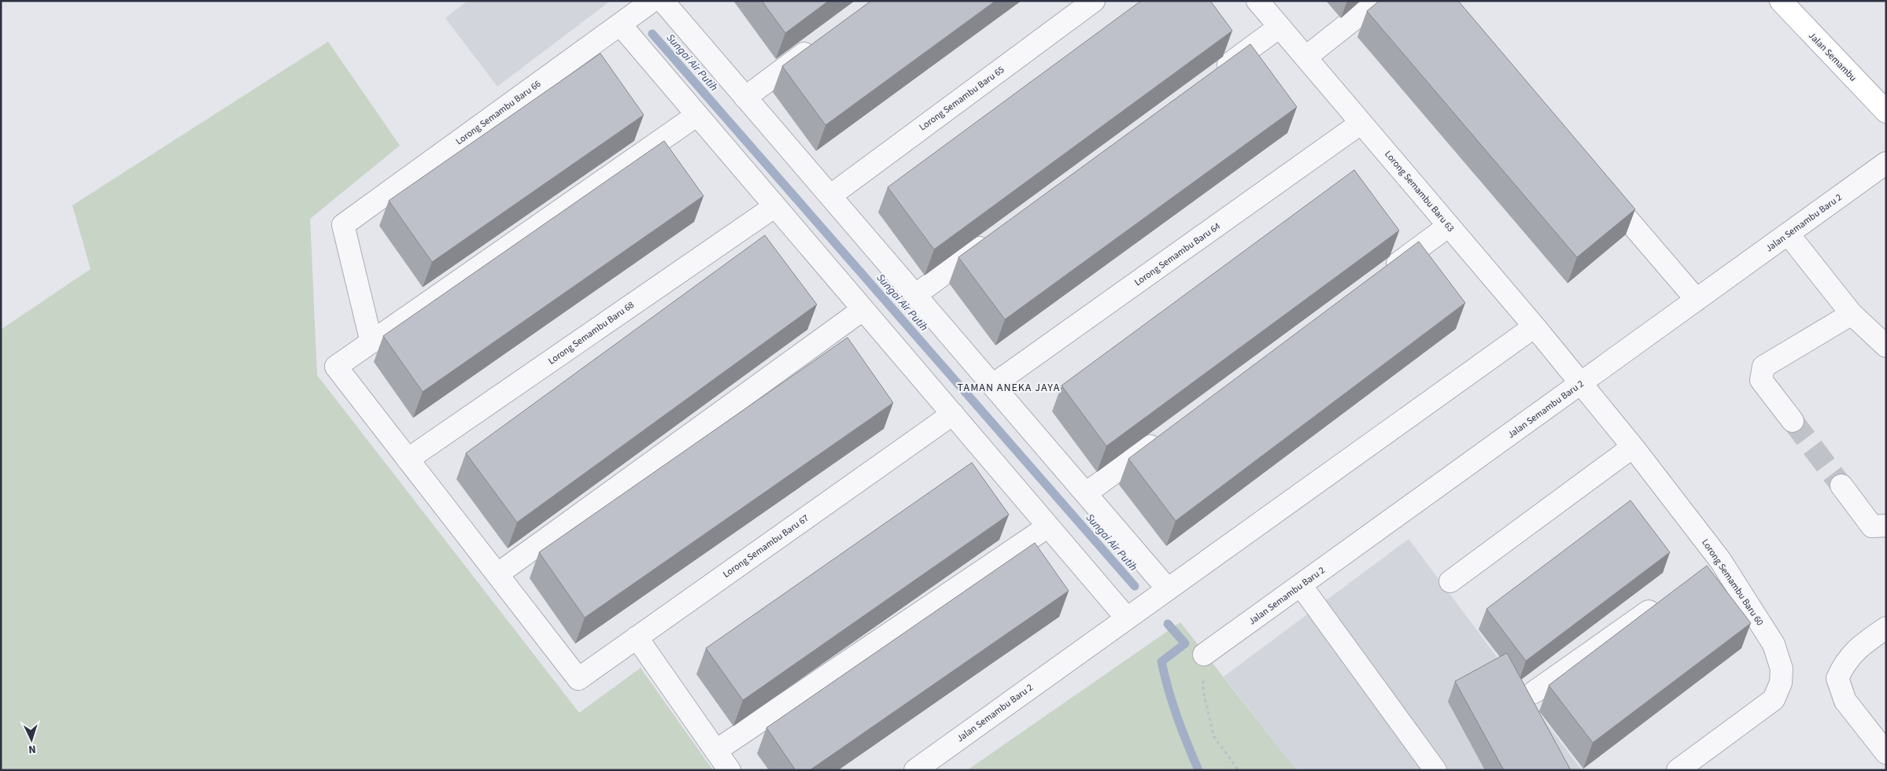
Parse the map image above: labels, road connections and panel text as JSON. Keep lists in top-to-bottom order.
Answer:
{
  "streets": {
    "main road": ["Jalan Semambu"],
    "street": [
      "Lorong Semambu Baru 65",
      "Lorong Semambu Baru 66",
      "Lorong Semambu Baru 63",
      "Jalan Semambu Baru 2",
      "Lorong Semambu Baru 64",
      "Lorong Semambu Baru 68",
      "Lorong Semambu Baru 67",
      "Lorong Semambu Baru 60"
    ]
  },
  "crossings": [
    ["Lorong Semambu Baru 63", "Jalan Semambu Baru 2"],
    ["Lorong Semambu Baru 63", "Lorong Semambu Baru 64"],
    ["Lorong Semambu Baru 63", "Lorong Semambu Baru 60"],
    ["Jalan Semambu Baru 2", "Lorong Semambu Baru 60"]
  ],
  "districts": ["TAMAN ANEKA JAYA"],
  "water": ["Sungai Air Putih"],
  "north": "bottom"
}
